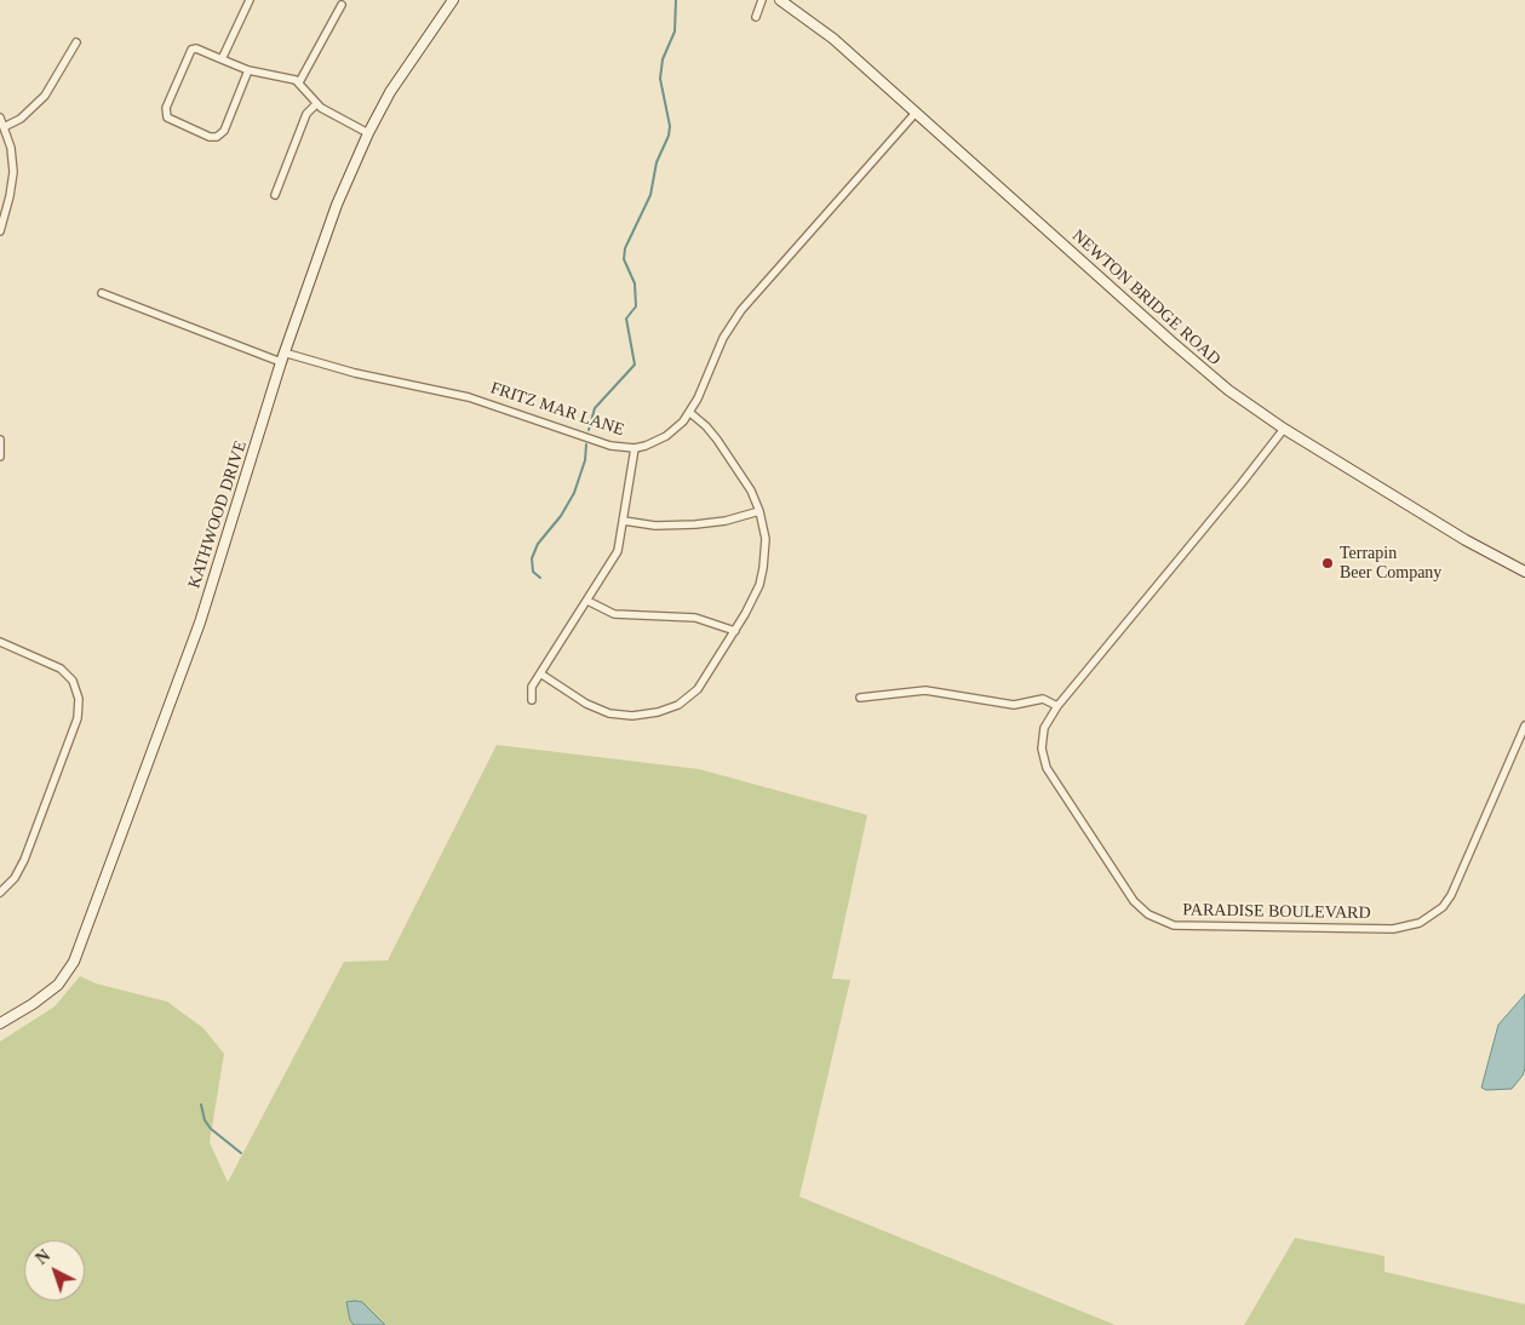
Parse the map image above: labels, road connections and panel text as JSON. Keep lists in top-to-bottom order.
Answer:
{
  "streets": {
    "street": [
      "NEWTON BRIDGE ROAD",
      "FRITZ MAR LANE",
      "KATHWOOD DRIVE",
      "PARADISE BOULEVARD"
    ]
  },
  "crossings": [
    ["NEWTON BRIDGE ROAD", "FRITZ MAR LANE"],
    ["NEWTON BRIDGE ROAD", "PARADISE BOULEVARD"],
    ["FRITZ MAR LANE", "KATHWOOD DRIVE"]
  ],
  "places": ["Terrapin Beer Company"],
  "north": "top left"
}
